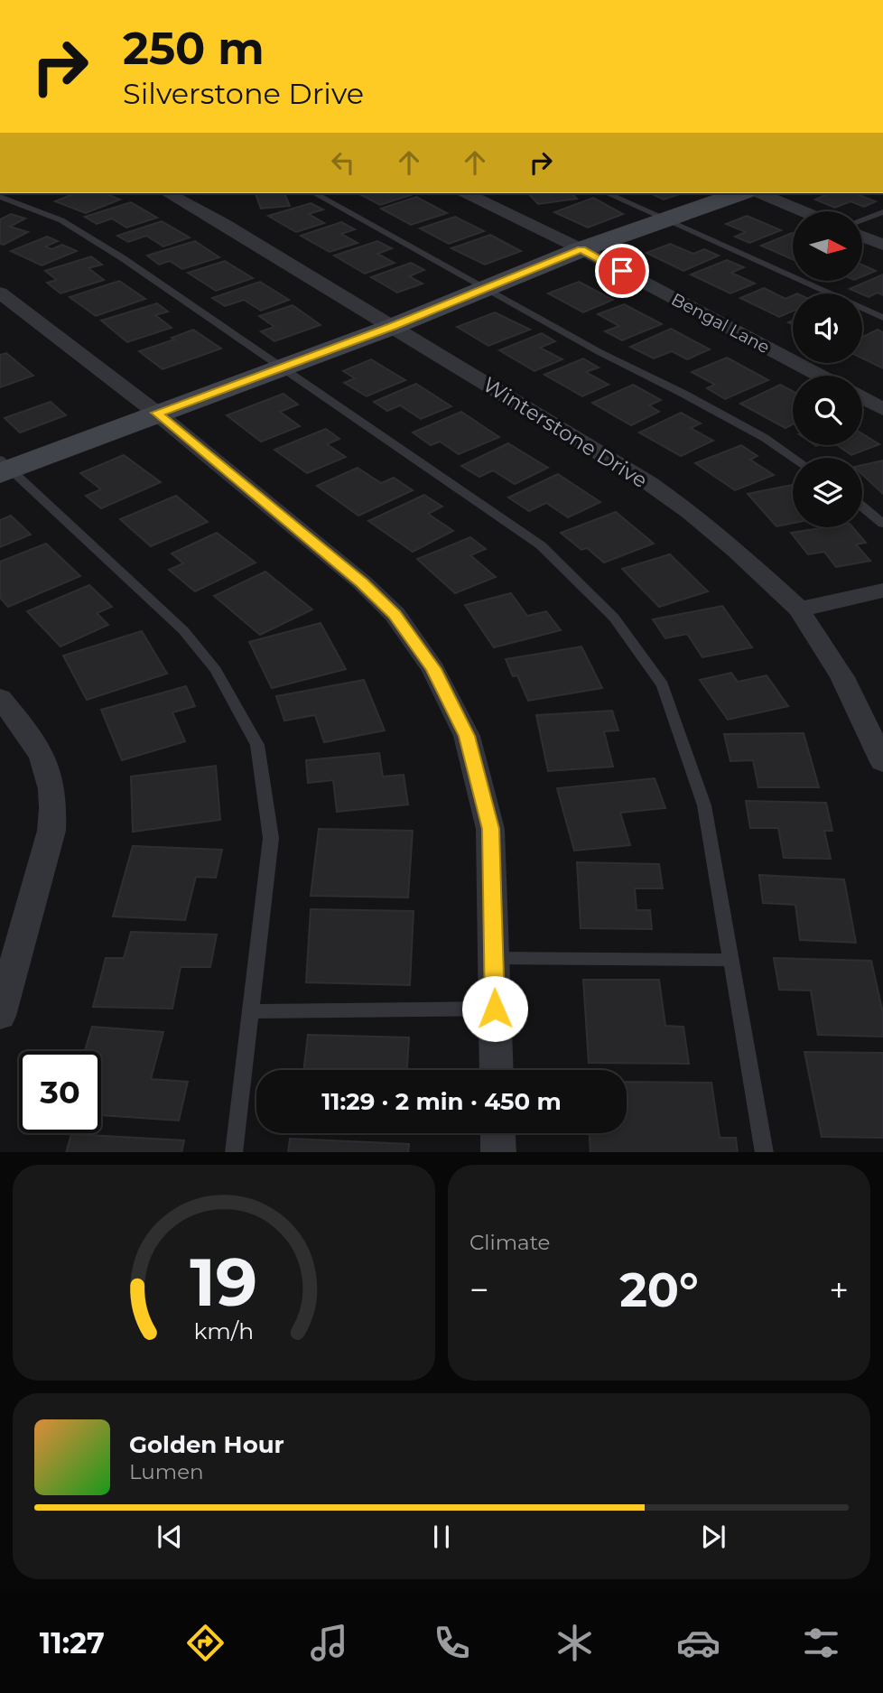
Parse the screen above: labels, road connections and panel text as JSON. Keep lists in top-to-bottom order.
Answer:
{
  "streets": {
    "street": ["Bengal Lane", "Winterstone Drive"]
  },
  "north": "right",
  "page": {
    "turn": ["250 m", "Silverstone Drive"],
    "limit": "30",
    "trip": "11:29 · 2 min · 450 m",
    "tile": "Climate",
    "heat": ["−", "20°", "+"],
    "song": ["Golden Hour", "Lumen"],
    "tabs": "11:27",
    "gauge": ["19", "km/h"]
  }
}
